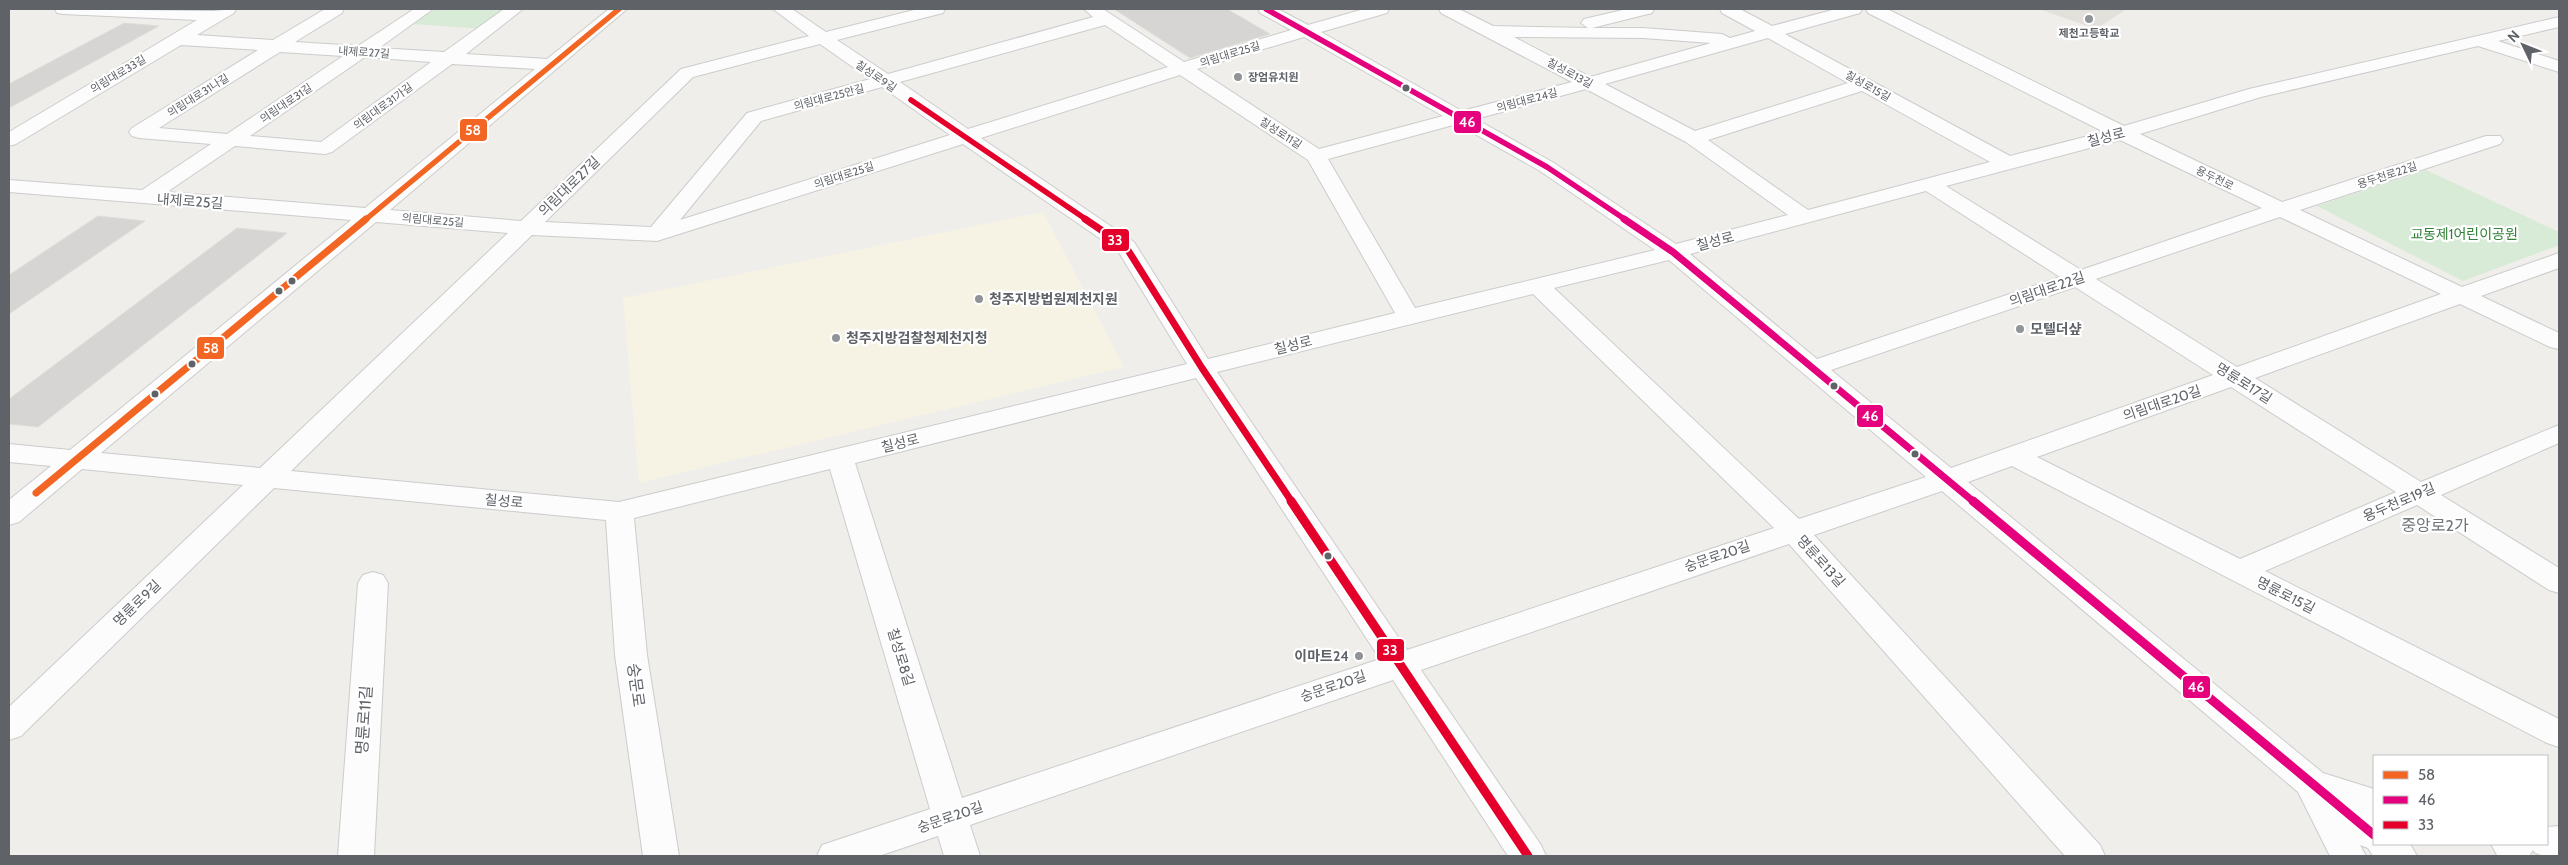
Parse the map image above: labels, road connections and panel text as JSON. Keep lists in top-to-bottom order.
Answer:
{
  "streets": {
    "street": [
      "내제로27길",
      "의림대로25길",
      "칠성로13길",
      "의림대로33길",
      "칠성로9길",
      "칠성로15길",
      "의림대로31나길",
      "의림대로25안길",
      "의림대로24길",
      "의림대로31길",
      "의림대로31가길",
      "칠성로11길",
      "칠성로",
      "용두천로22길",
      "용두천로",
      "의림대로27길",
      "내제로25길",
      "의림대로22길",
      "명륜로17길",
      "의림대로20길",
      "용두천로19길",
      "숭문로20길",
      "명륜로13길",
      "명륜로15길",
      "명륜로9길",
      "칠성로8길",
      "숭문로",
      "명륜로11길"
    ]
  },
  "crossings": [
    ["내제로27길", "의림대로33길"],
    ["내제로27길", "의림대로31나길"],
    ["내제로27길", "의림대로31길"],
    ["내제로27길", "의림대로31가길"],
    ["의림대로25길", "칠성로9길"],
    ["의림대로25길", "의림대로25안길"],
    ["의림대로25길", "칠성로11길"],
    ["의림대로25길", "의림대로27길"],
    ["의림대로25길", "내제로25길"],
    ["칠성로13길", "의림대로24길"],
    ["칠성로13길", "칠성로"],
    ["칠성로9길", "의림대로25안길"],
    ["칠성로9길", "칠성로"],
    ["칠성로9길", "의림대로27길"],
    ["칠성로9길", "숭문로20길"],
    ["칠성로15길", "의림대로24길"],
    ["칠성로15길", "칠성로"],
    ["의림대로31나길", "의림대로31길"],
    ["의림대로31나길", "의림대로31가길"],
    ["의림대로25안길", "칠성로11길"],
    ["의림대로24길", "칠성로11길"],
    ["의림대로31길", "의림대로31가길"],
    ["의림대로31길", "내제로25길"],
    ["칠성로11길", "칠성로"],
    ["칠성로", "용두천로"],
    ["칠성로", "의림대로27길"],
    ["칠성로", "명륜로17길"],
    ["칠성로", "명륜로13길"],
    ["칠성로", "명륜로9길"],
    ["칠성로", "칠성로8길"],
    ["칠성로", "숭문로"],
    ["용두천로22길", "용두천로"],
    ["용두천로22길", "의림대로22길"],
    ["용두천로", "의림대로22길"],
    ["용두천로", "의림대로20길"],
    ["의림대로27길", "명륜로9길"],
    ["의림대로22길", "명륜로17길"],
    ["명륜로17길", "의림대로20길"],
    ["명륜로17길", "용두천로19길"],
    ["의림대로20길", "숭문로20길"],
    ["의림대로20길", "명륜로15길"],
    ["용두천로19길", "명륜로15길"],
    ["숭문로20길", "명륜로13길"],
    ["숭문로20길", "칠성로8길"]
  ],
  "districts": ["중앙로2가"],
  "parks": ["교동제1어린이공원"],
  "places": [
    "제천고등학교",
    "장엄유치원",
    "청주지방법원제천지원",
    "모텔더샾",
    "청주지방검찰청제천지청",
    "이마트24"
  ],
  "lines": ["transit line 58", "transit line 46", "transit line 33"],
  "legend": ["58", "46", "33"],
  "north": "top left"
}
